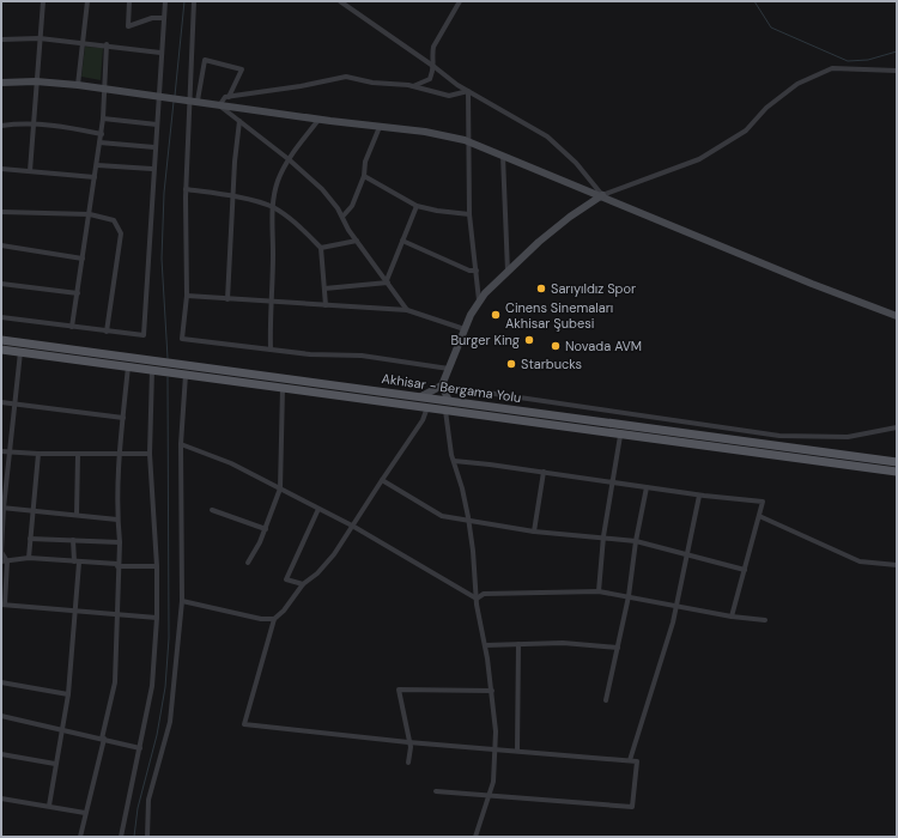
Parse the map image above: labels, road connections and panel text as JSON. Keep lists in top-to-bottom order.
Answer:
{
  "streets": {
    "main road": ["Akhisar - Bergama Yolu"]
  },
  "places": [
    "Sarıyıldız Spor",
    "Cinens Sinemaları Akhisar Şubesi",
    "Burger King",
    "Novada AVM",
    "Starbucks"
  ]
}
